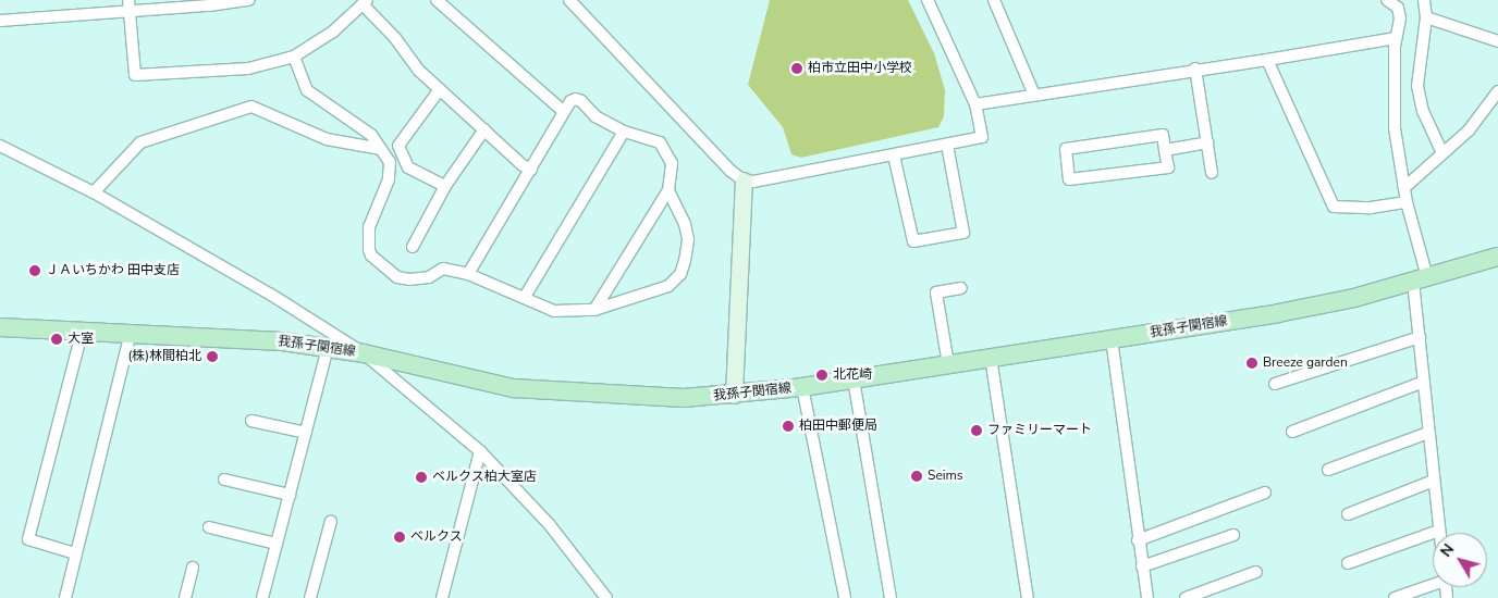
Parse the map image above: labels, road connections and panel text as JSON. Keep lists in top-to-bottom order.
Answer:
{
  "streets": {
    "main road": ["我孫子関宿線"]
  },
  "places": [
    "柏市立田中小学校",
    "ＪＡいちかわ 田中支店",
    "大室",
    "(株)林間柏北",
    "Breeze garden",
    "北花崎",
    "柏田中郵便局",
    "ファミリーマート",
    "Seims",
    "ベルクス柏大室店",
    "ベルクス"
  ],
  "north": "top left"
}
